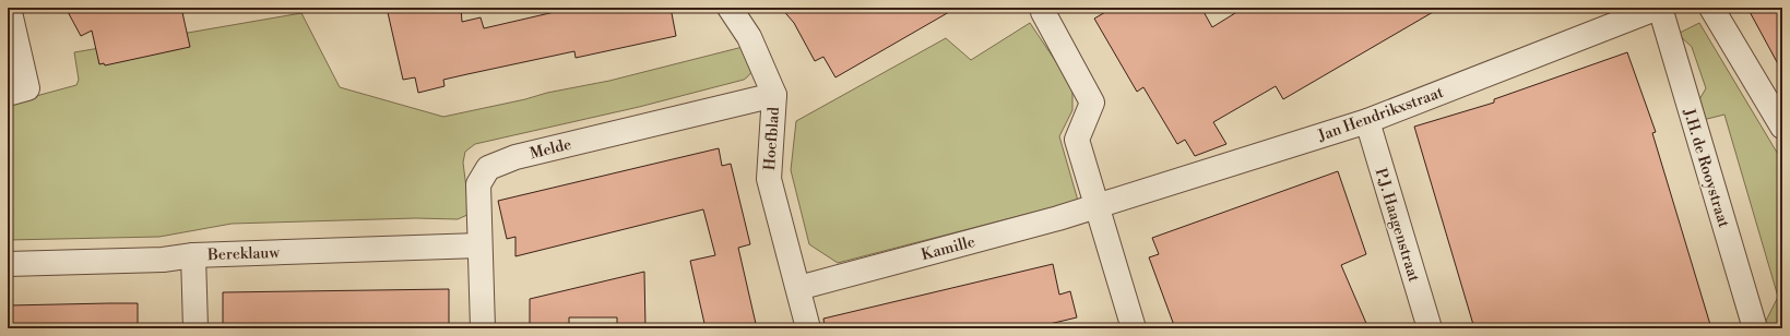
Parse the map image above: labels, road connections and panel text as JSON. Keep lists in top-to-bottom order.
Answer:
{
  "streets": {
    "street": [
      "Jan Hendrikxstraat",
      "Hoefblad",
      "Melde",
      "J.H. de Rooystraat",
      "P.J. Haagenstraat",
      "Kamille",
      "Bereklauw"
    ]
  },
  "crossings": [
    ["Jan Hendrikxstraat", "J.H. de Rooystraat"],
    ["Jan Hendrikxstraat", "P.J. Haagenstraat"],
    ["Jan Hendrikxstraat", "Kamille"],
    ["Hoefblad", "Melde"],
    ["Hoefblad", "Kamille"],
    ["Melde", "Bereklauw"]
  ]
}
